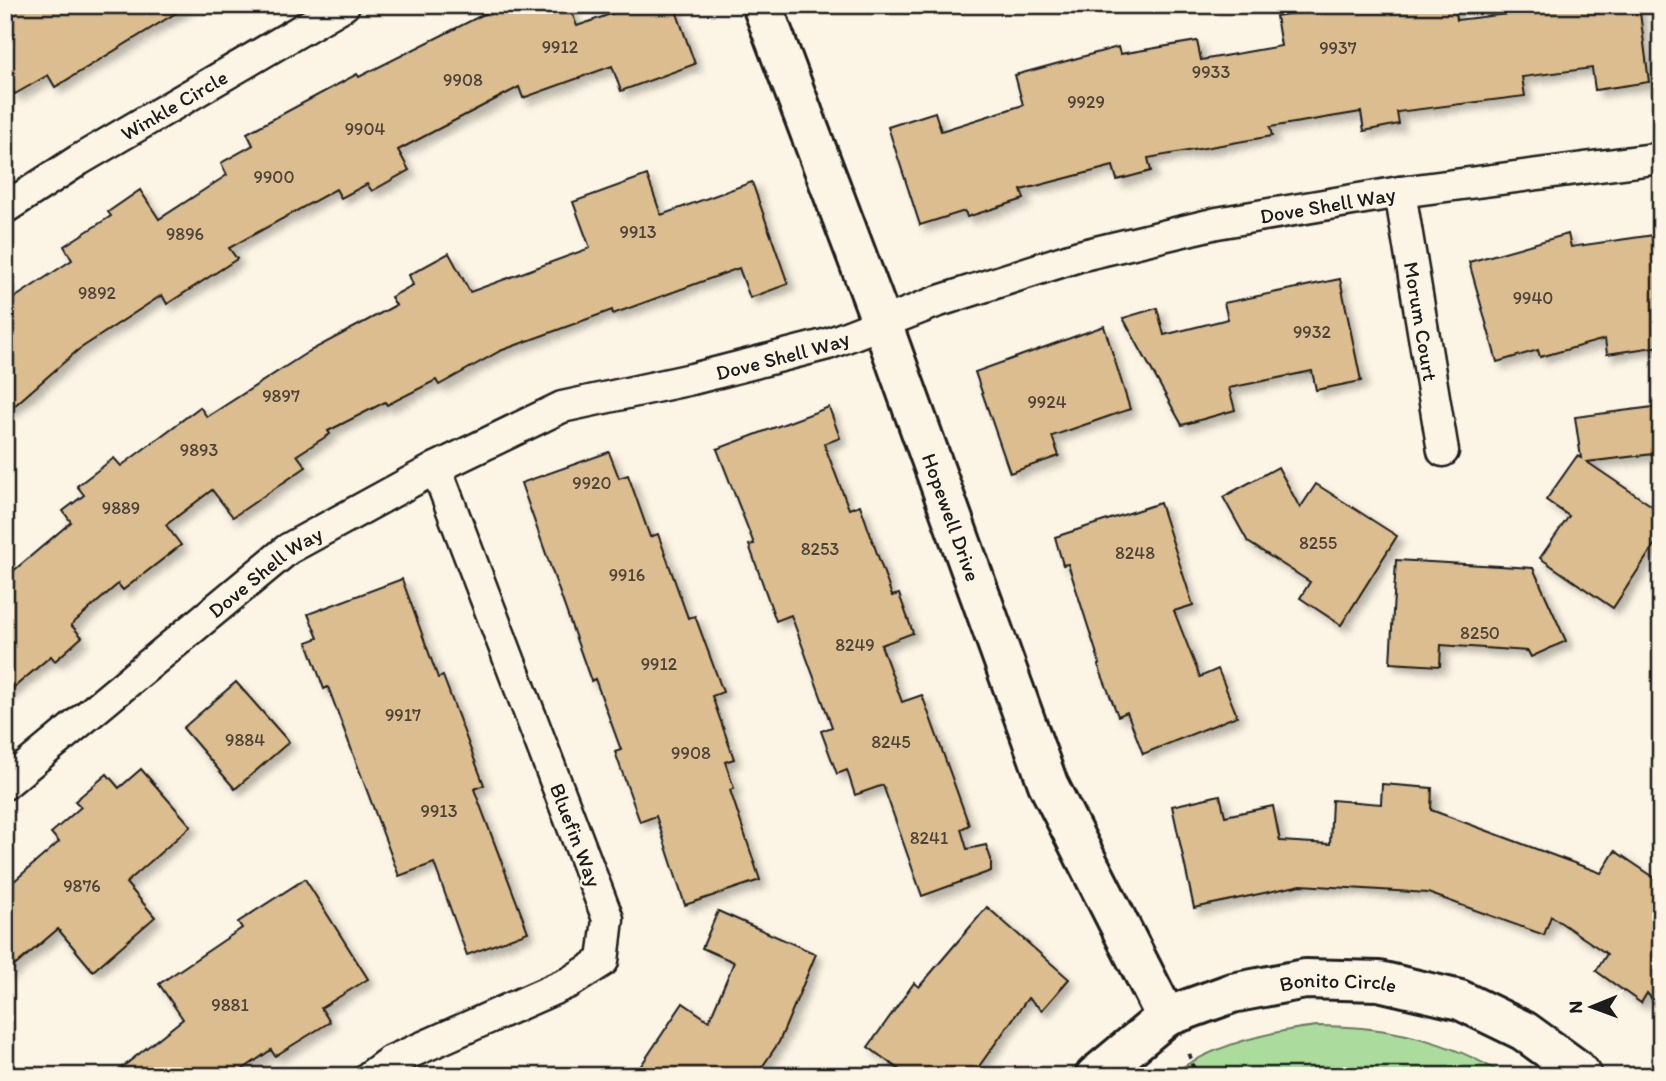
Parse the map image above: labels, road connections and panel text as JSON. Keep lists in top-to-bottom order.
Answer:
{
  "streets": {
    "street": [
      "Winkle Circle",
      "Dove Shell Way",
      "Morum Court",
      "Hopewell Drive",
      "Bluefin Way",
      "Bonito Circle"
    ]
  },
  "crossings": [
    ["Dove Shell Way", "Morum Court"],
    ["Dove Shell Way", "Hopewell Drive"],
    ["Dove Shell Way", "Bluefin Way"],
    ["Hopewell Drive", "Bonito Circle"]
  ],
  "house_numbers": [
    "9912",
    "9937",
    "9933",
    "9908",
    "9929",
    "9904",
    "9900",
    "9913",
    "9896",
    "9892",
    "9940",
    "9932",
    "9897",
    "9924",
    "9893",
    "9920",
    "9889",
    "8255",
    "8253",
    "8248",
    "9916",
    "8250",
    "8249",
    "9912",
    "9917",
    "9884",
    "8245",
    "9908",
    "9913",
    "8241",
    "9876",
    "9881"
  ],
  "north": "left"
}
